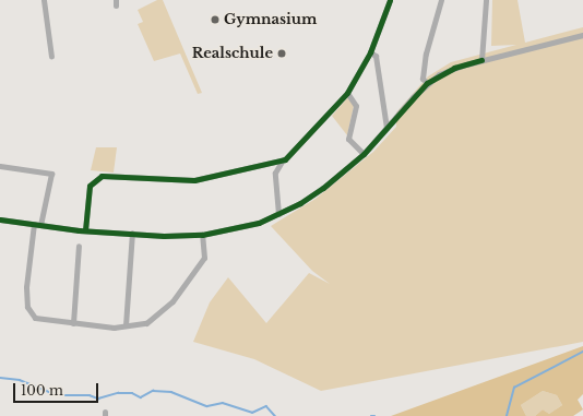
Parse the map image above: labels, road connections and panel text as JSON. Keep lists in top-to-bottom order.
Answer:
{
  "places": ["Gymnasium", "Realschule"],
  "scale_bar": "100 m"
}
